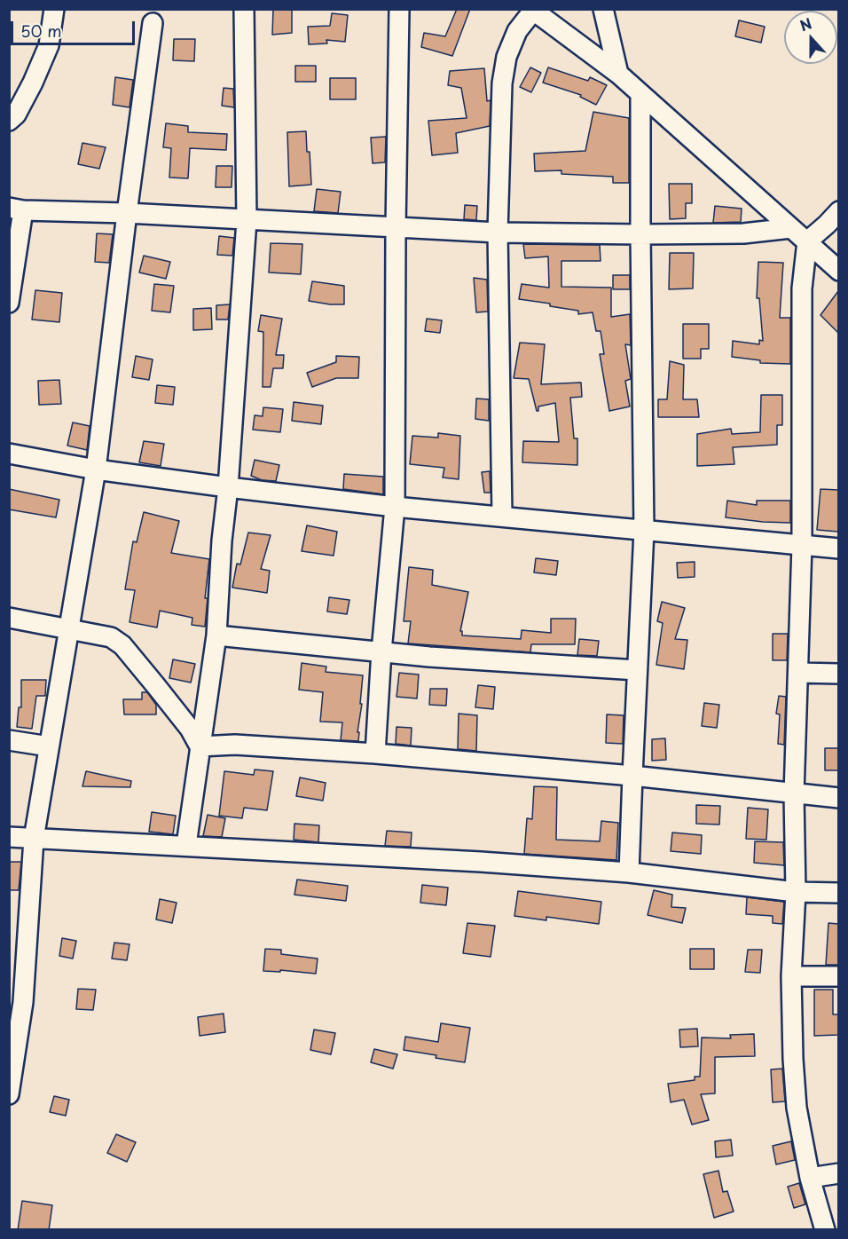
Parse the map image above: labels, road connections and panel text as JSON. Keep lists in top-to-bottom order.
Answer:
{
  "scale_bar": "50 m",
  "north": "top"
}
